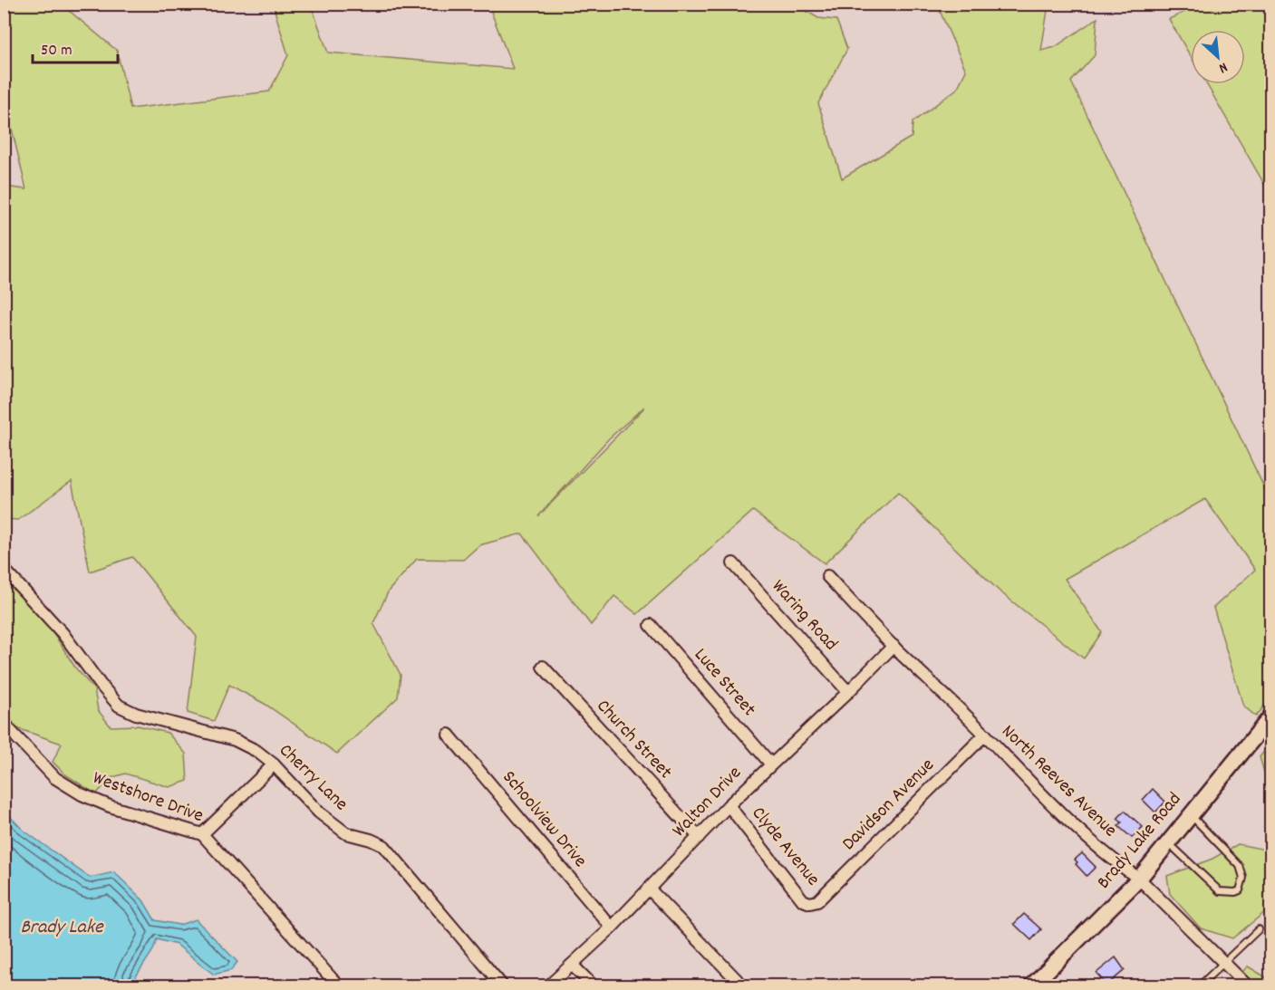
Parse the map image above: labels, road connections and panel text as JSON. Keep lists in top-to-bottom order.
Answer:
{
  "streets": {
    "street": [
      "Waring Road",
      "Luce Street",
      "Church Street",
      "Cherry Lane",
      "North Reeves Avenue",
      "Westshore Drive",
      "Walton Drive",
      "Davidson Avenue",
      "Schoolview Drive",
      "Brady Lake Road",
      "Clyde Avenue"
    ]
  },
  "crossings": [
    ["Waring Road", "Walton Drive"],
    ["Luce Street", "Walton Drive"],
    ["Church Street", "Walton Drive"],
    ["North Reeves Avenue", "Walton Drive"],
    ["North Reeves Avenue", "Davidson Avenue"],
    ["North Reeves Avenue", "Brady Lake Road"],
    ["Walton Drive", "Schoolview Drive"],
    ["Walton Drive", "Clyde Avenue"],
    ["Davidson Avenue", "Clyde Avenue"]
  ],
  "water": ["Brady Lake"],
  "scale_bar": "50 m",
  "north": "bottom right"
}
